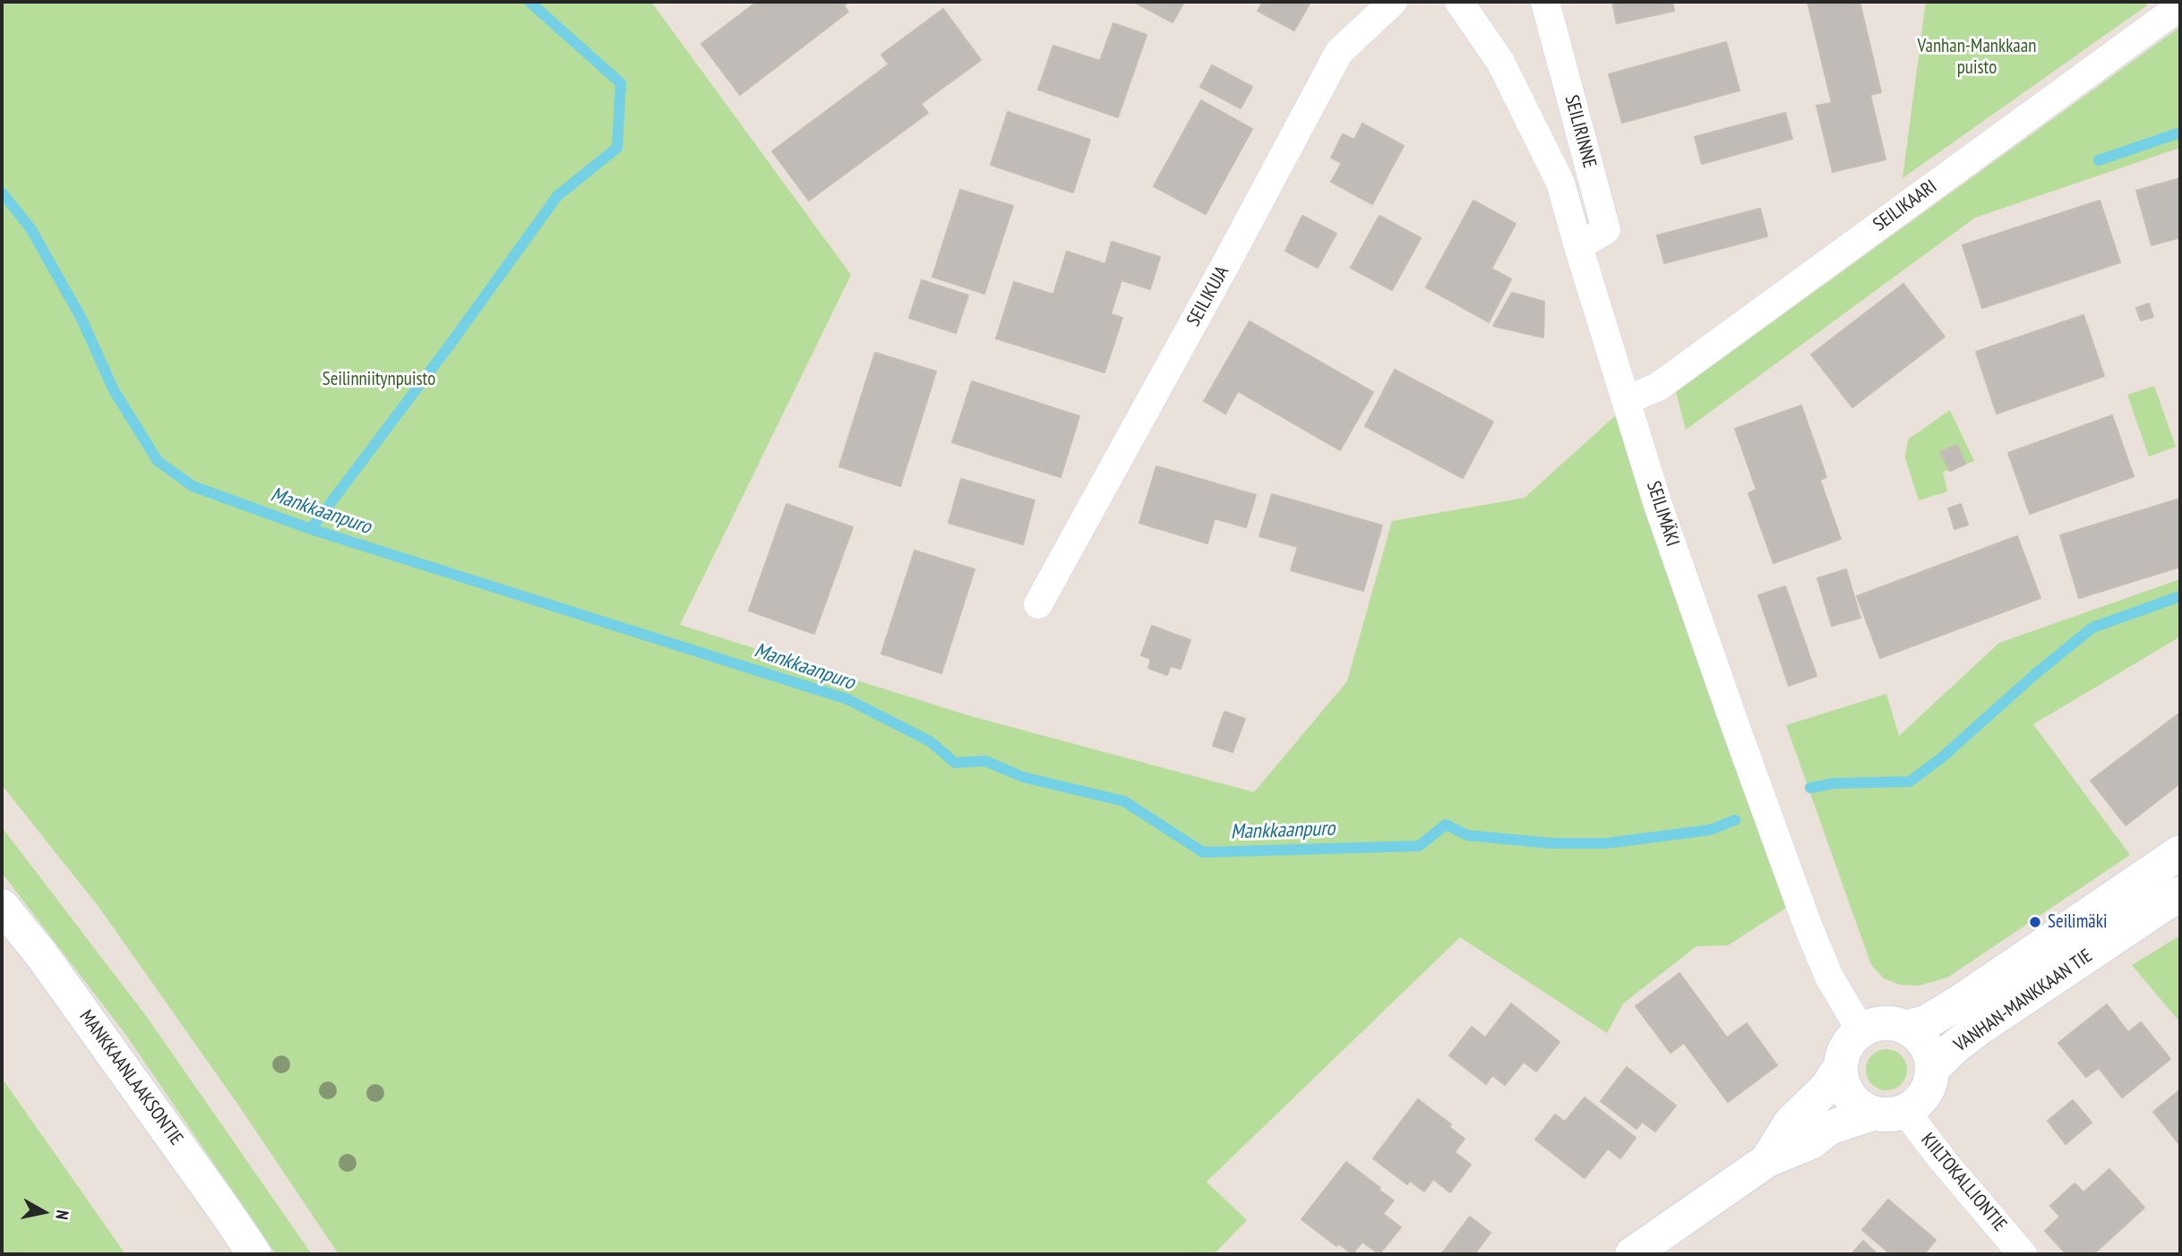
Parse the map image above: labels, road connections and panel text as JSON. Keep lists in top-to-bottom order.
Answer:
{
  "streets": {
    "main road": ["VANHAN-MANKKAAN TIE", "MANKKAANLAAKSONTIE"],
    "street": [
      "SEILIRINNE",
      "SEILIKAARI",
      "SEILIKUJA",
      "SEILIMÄKI",
      "KIILTOKALLIONTIE"
    ]
  },
  "crossings": [
    ["SEILIRINNE", "SEILIMÄKI"],
    ["SEILIKAARI", "SEILIMÄKI"],
    ["SEILIMÄKI", "VANHAN-MANKKAAN TIE"],
    ["SEILIMÄKI", "KIILTOKALLIONTIE"],
    ["VANHAN-MANKKAAN TIE", "KIILTOKALLIONTIE"]
  ],
  "water": ["Mankkaanpuro"],
  "parks": ["Vanhan-Mankkaan puisto", "Seilinniitynpuisto"],
  "places": ["Seilimäki"],
  "north": "right"
}
